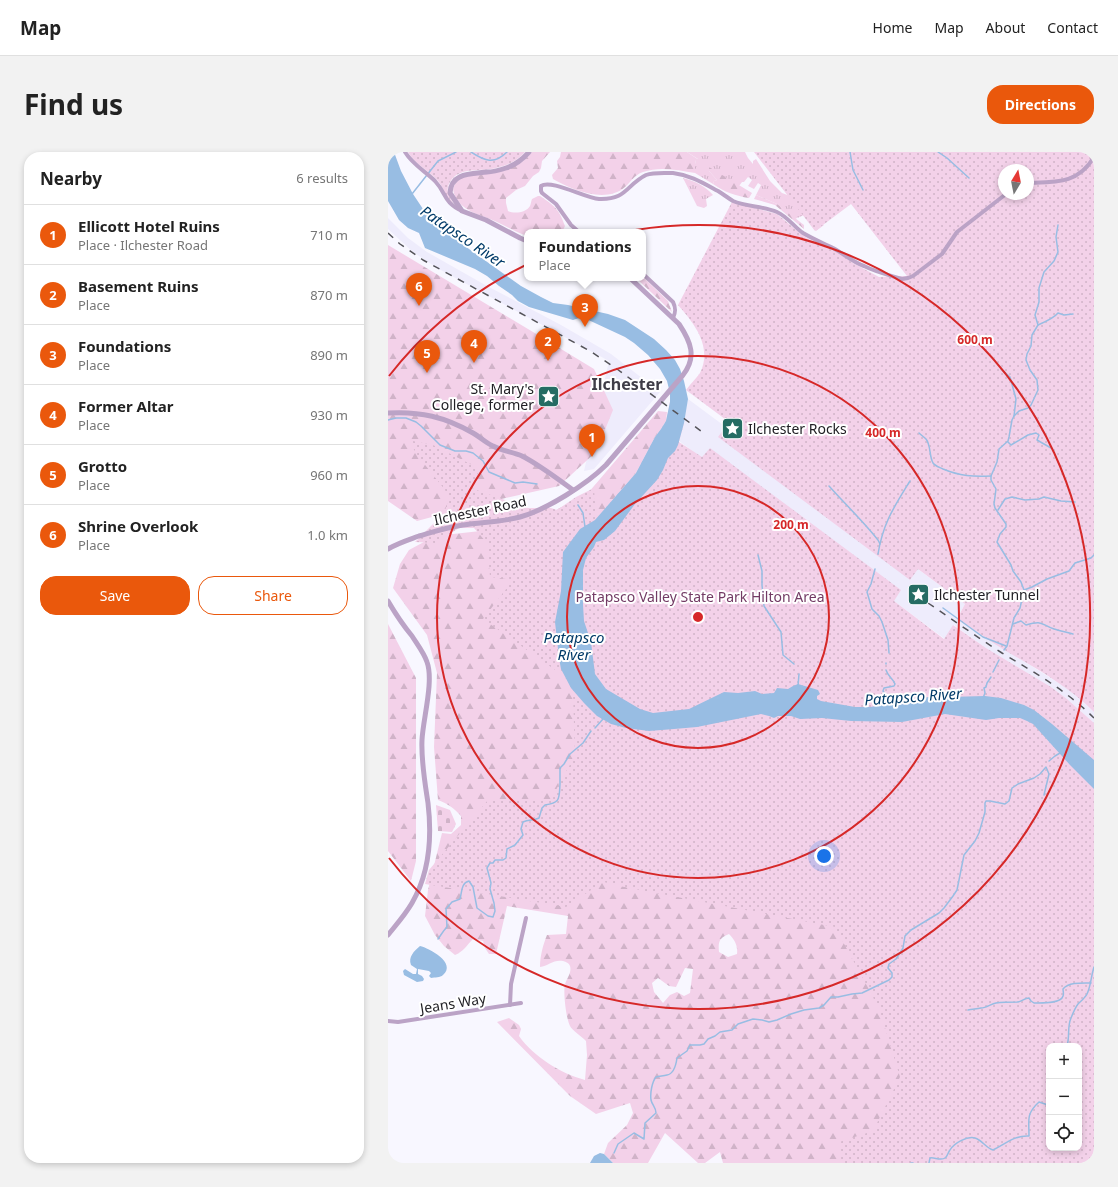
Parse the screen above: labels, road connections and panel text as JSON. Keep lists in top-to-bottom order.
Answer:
{
  "streets": {
    "street": ["Ilchester Road", "Jeans Way"]
  },
  "districts": ["Ilchester"],
  "water": ["Patapsco River"],
  "parks": ["Patapsco Valley State Park Hilton Area"],
  "places": {
    "place": ["St. Mary's College, former", "Ilchester Rocks", "Ilchester Tunnel"]
  },
  "north": "top",
  "page": {
    "header": "Map",
    "nav": [
      "Home",
      "Map",
      "About",
      "Contact"
    ],
    "title": "Find us",
    "buttons": [
      "Directions",
      ["Save", "Share"]
    ],
    "heading": ["Nearby", "6 results"],
    "list": [
      {
        "mark": "1",
        "name": "Ellicott Hotel Ruins",
        "note": "Place · Ilchester Road",
        "value": "710 m"
      },
      {
        "mark": "2",
        "name": "Basement Ruins",
        "note": "Place",
        "value": "870 m"
      },
      {
        "mark": "3",
        "name": "Foundations",
        "note": "Place",
        "value": "890 m"
      },
      {
        "mark": "4",
        "name": "Former Altar",
        "note": "Place",
        "value": "930 m"
      },
      {
        "mark": "5",
        "name": "Grotto",
        "note": "Place",
        "value": "960 m"
      },
      {
        "mark": "6",
        "name": "Shrine Overlook",
        "note": "Place",
        "value": "1.0 km"
      }
    ],
    "popup": ["Foundations", "Place"],
    "pins": [
      "6",
      "3",
      "2",
      "4",
      "5",
      "1"
    ],
    "map_buttons": ["+", "−"]
  },
  "rings": ["600 m", "400 m", "200 m"]
}
